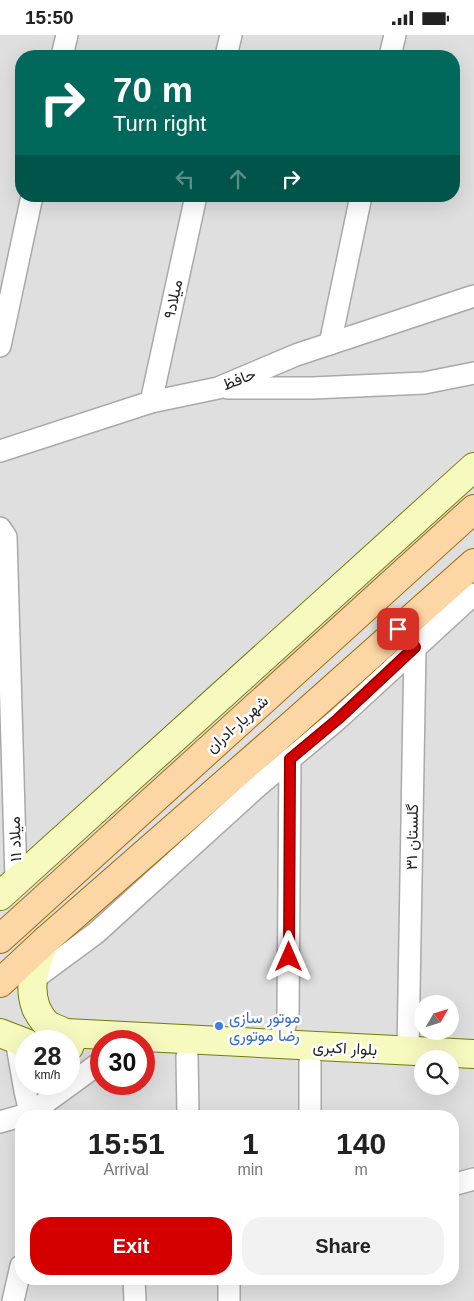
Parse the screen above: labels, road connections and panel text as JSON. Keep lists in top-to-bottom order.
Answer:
{
  "streets": {
    "main road": ["شهریار-ادران"],
    "street": [
      "میلاد۹",
      "حافظ",
      "گلستان ۳۱",
      "میلاد ۱۱",
      "بلوار اکبری"
    ]
  },
  "crossings": [
    ["میلاد۹", "حافظ"]
  ],
  "places": ["موتور سازی رضا موتوری"],
  "north": "top right",
  "page": {
    "status": "15:50",
    "turn": ["70 m", "Turn right"],
    "speed": "28 km/h",
    "limit": "30",
    "eta": [
      "15:51",
      "Arrival",
      "1",
      "min",
      "140",
      "m"
    ],
    "buttons": ["Exit", "Share"]
  }
}
